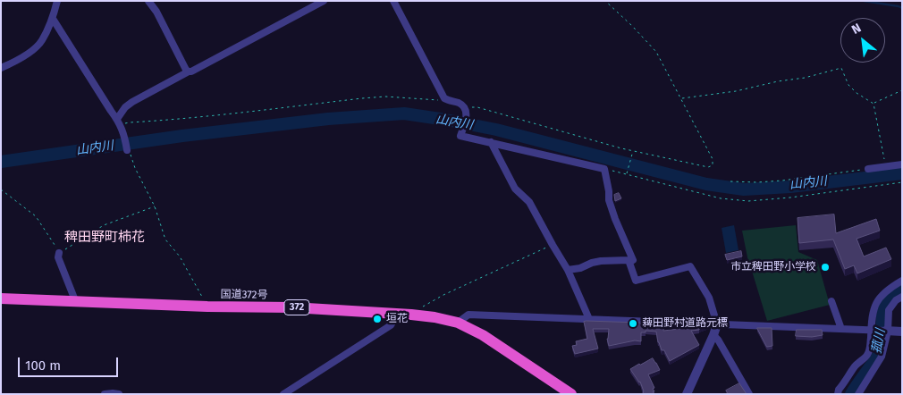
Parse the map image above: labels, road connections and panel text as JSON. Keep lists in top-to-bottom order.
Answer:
{
  "streets": {
    "highway": ["国道372号", "372"]
  },
  "districts": ["稗田野町柿花"],
  "water": ["山内川", "菰川"],
  "places": ["市立稗田野小学校", "垣花", "薭田野村道路元標"],
  "scale_bar": "100 m",
  "north": "top left"
}
